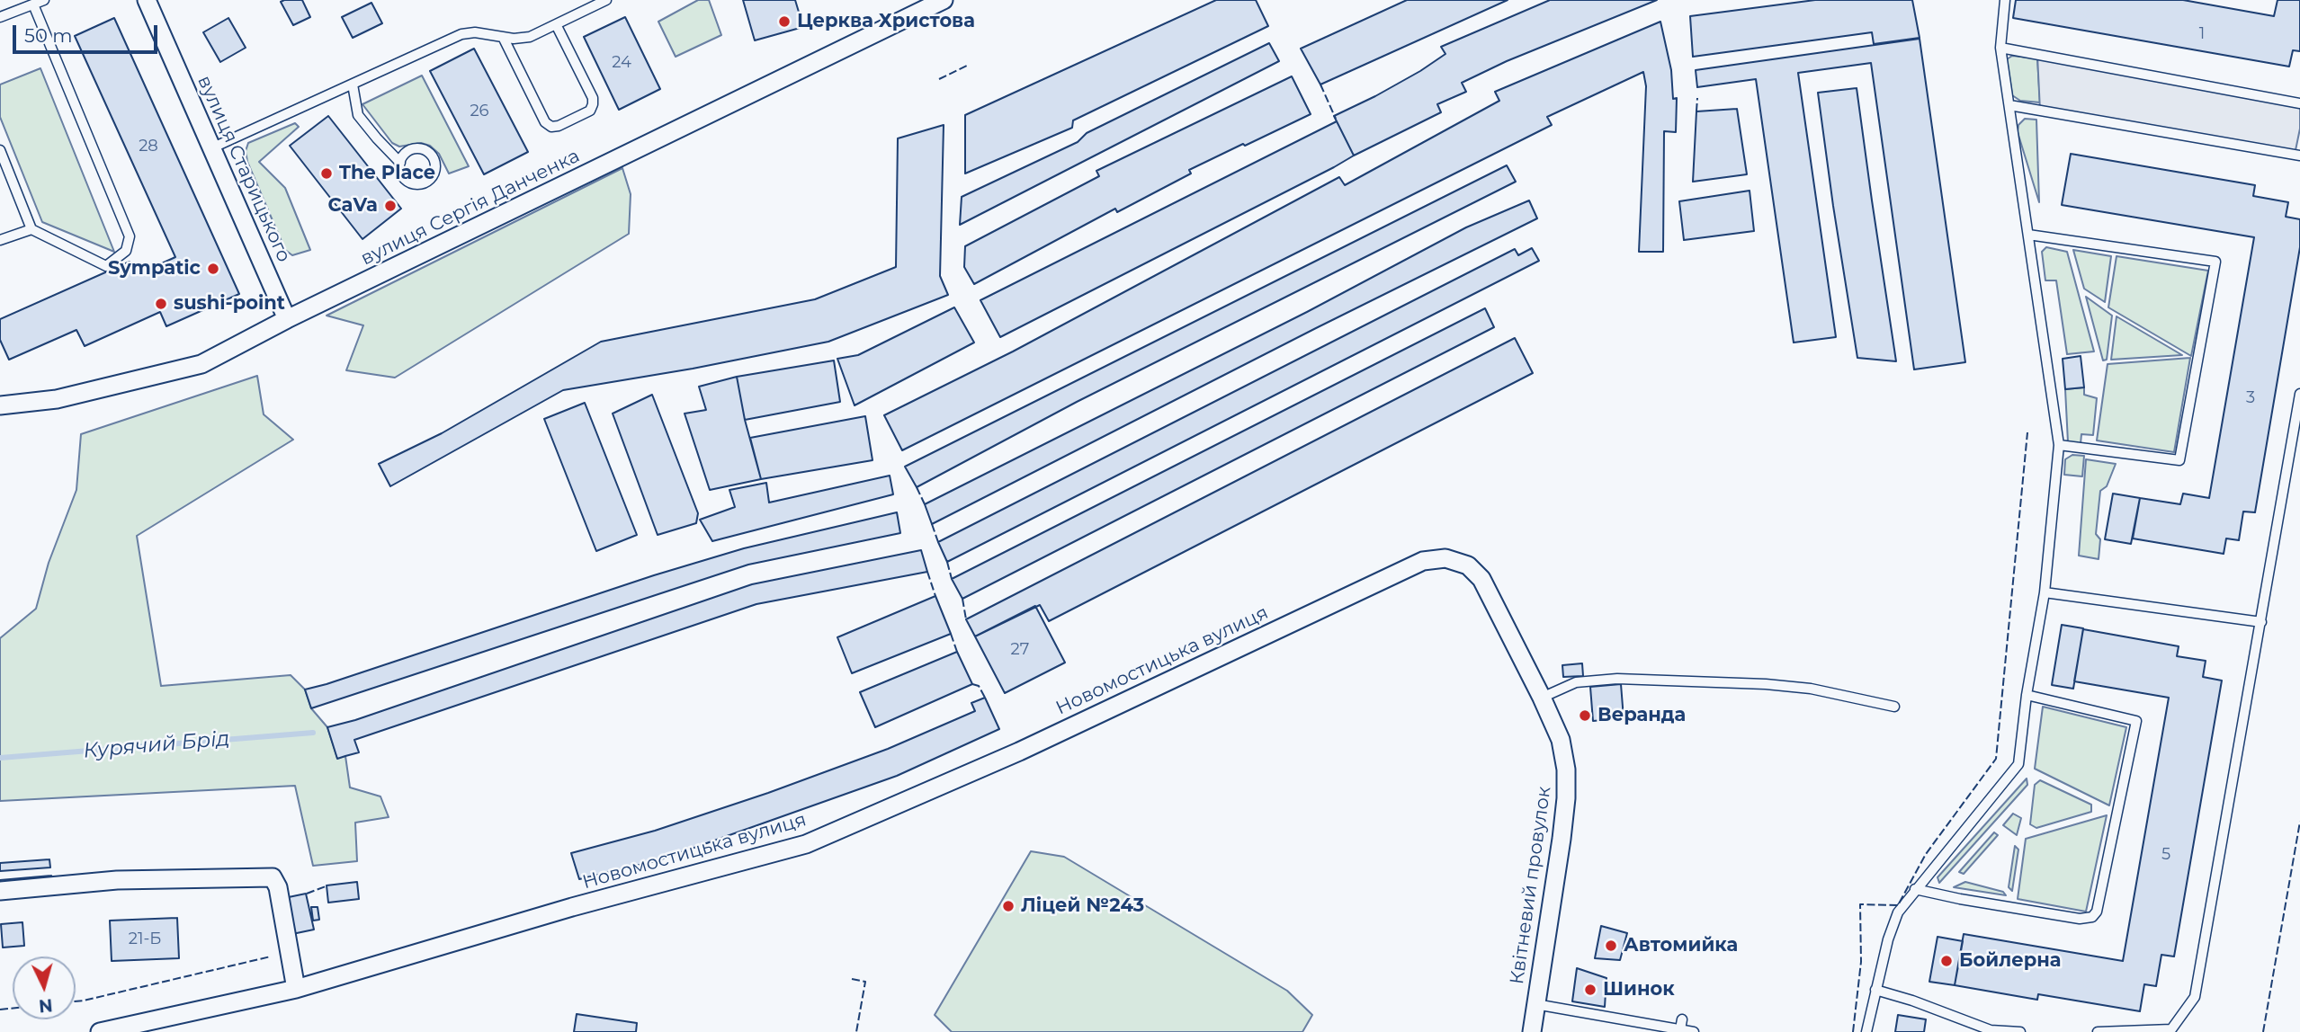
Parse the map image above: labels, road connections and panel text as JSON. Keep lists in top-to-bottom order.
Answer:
{
  "streets": {
    "street": [
      "вулиця Старицького",
      "вулиця Сергія Данченка",
      "Новомостицька вулиця",
      "Квітневий провулок"
    ]
  },
  "crossings": [
    ["вулиця Старицького", "вулиця Сергія Данченка"],
    ["Новомостицька вулиця", "Квітневий провулок"]
  ],
  "water": ["Курячий Брід"],
  "places": [
    "Церква Христова",
    "The Place",
    "CaVa",
    "Sympatic",
    "sushi-point",
    "Веранда",
    "Ліцей №243",
    "Автомийка",
    "Бойлерна",
    "Шинок"
  ],
  "house_numbers": [
    "1",
    "24",
    "26",
    "28",
    "3",
    "27",
    "5",
    "21-Б"
  ],
  "scale_bar": "50 m",
  "north": "bottom"
}
